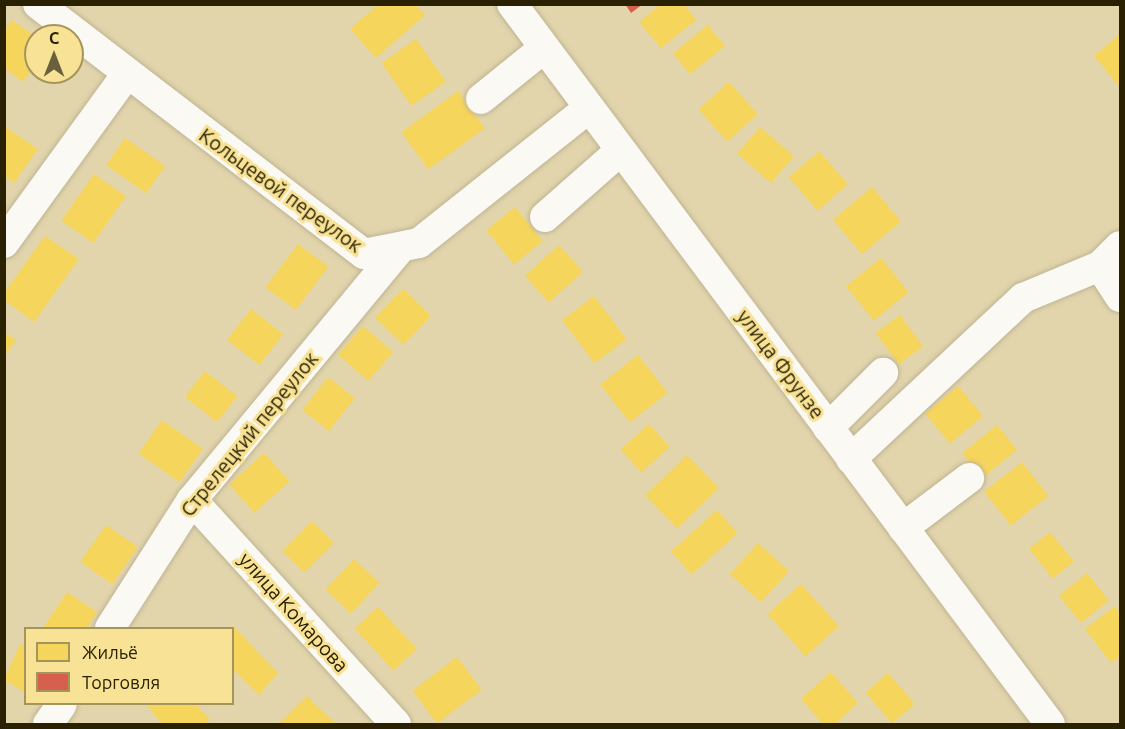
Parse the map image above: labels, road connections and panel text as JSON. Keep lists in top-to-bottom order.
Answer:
{
  "streets": {
    "street": [
      "Кольцевой переулок",
      "улица Фрунзе",
      "Стрелецкий переулок",
      "улица Комарова"
    ]
  },
  "crossings": [
    ["Кольцевой переулок", "улица Фрунзе"],
    ["Кольцевой переулок", "Стрелецкий переулок"],
    ["Стрелецкий переулок", "улица Комарова"]
  ],
  "legend": ["Жильё", "Торговля"],
  "north": "top"
}
